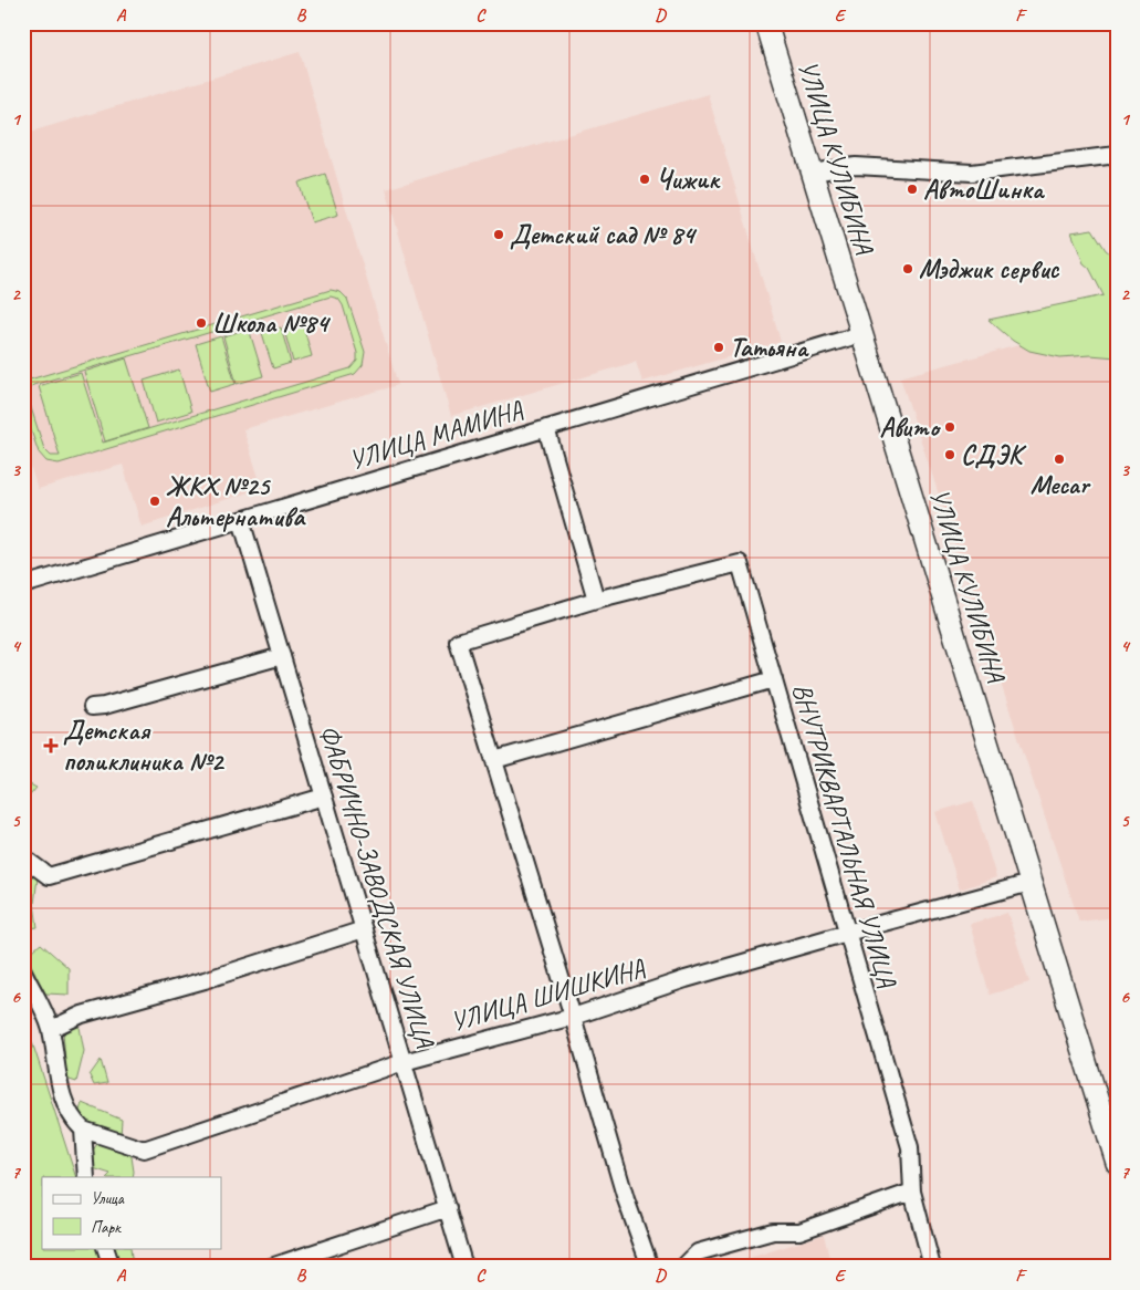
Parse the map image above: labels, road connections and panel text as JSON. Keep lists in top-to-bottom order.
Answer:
{
  "streets": {
    "main road": ["УЛИЦА КУЛИБИНА"],
    "street": [
      "УЛИЦА МАМИНА",
      "ВНУТРИКВАРТАЛЬНАЯ УЛИЦА",
      "ФАБРИЧНО-ЗАВОДСКАЯ УЛИЦА",
      "УЛИЦА ШИШКИНА"
    ]
  },
  "crossings": [
    ["УЛИЦА КУЛИБИНА", "УЛИЦА МАМИНА"],
    ["УЛИЦА КУЛИБИНА", "УЛИЦА ШИШКИНА"],
    ["УЛИЦА МАМИНА", "ФАБРИЧНО-ЗАВОДСКАЯ УЛИЦА"],
    ["ВНУТРИКВАРТАЛЬНАЯ УЛИЦА", "УЛИЦА ШИШКИНА"],
    ["ФАБРИЧНО-ЗАВОДСКАЯ УЛИЦА", "УЛИЦА ШИШКИНА"]
  ],
  "places": {
    "other": [
      "Чижик",
      "АвтоШинка",
      "Детский сад № 84",
      "Мэджик сервис",
      "Школа №84",
      "Татьяна",
      "Авито",
      "СДЭК",
      "Mecar",
      "ЖКХ №25 Альтернатива"
    ],
    "health": ["Детская поликлиника №2"]
  },
  "legend": ["Улица", "Парк"],
  "grid": {
    "columns": [
      "A",
      "B",
      "C",
      "D",
      "E",
      "F"
    ],
    "rows": [
      "1",
      "2",
      "3",
      "4",
      "5",
      "6",
      "7"
    ]
  }
}
